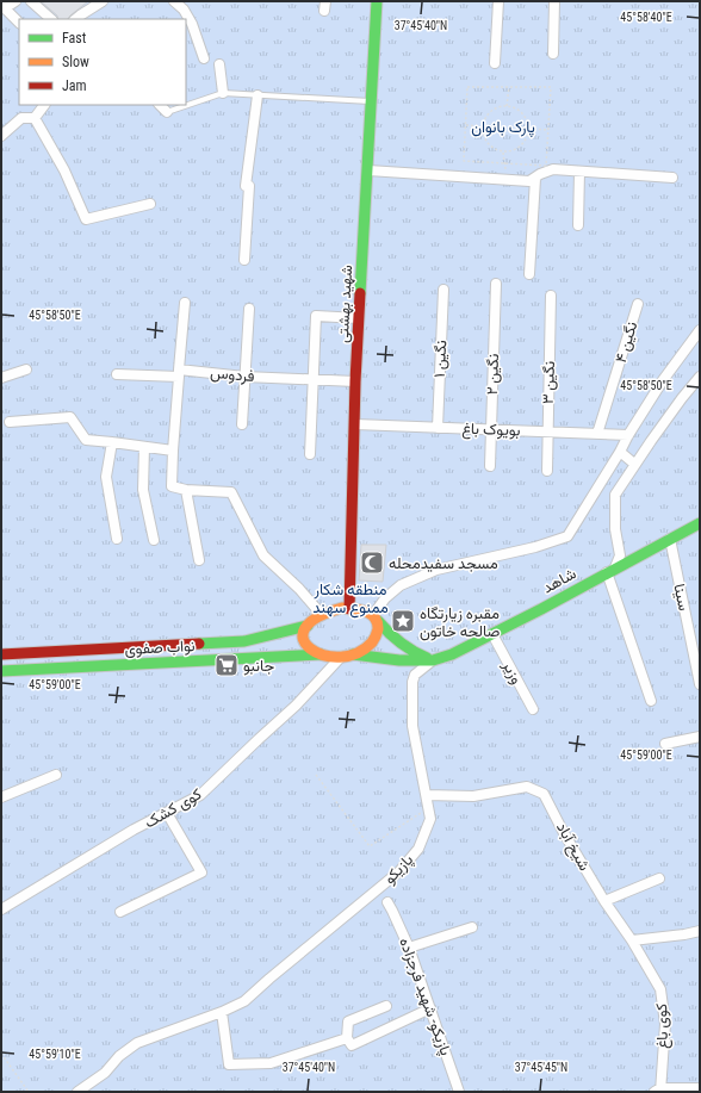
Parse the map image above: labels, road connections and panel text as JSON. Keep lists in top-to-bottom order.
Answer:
{
  "streets": {
    "street": [
      "شهید بهشتی",
      "نگین ۴",
      "نگین ۱",
      "فردوس",
      "نگین ۲",
      "نگین ۳",
      "بویوک باغ",
      "شاهد",
      "سینا",
      "نواب صفوی",
      "وزیر",
      "کوی کشک",
      "شیخ آباد",
      "پازیکو",
      "پازیکو- شهید فرجزاده",
      "کوی باغ"
    ]
  },
  "crossings": [
    ["شهید بهشتی", "فردوس"],
    ["شهید بهشتی", "بویوک باغ"],
    ["شهید بهشتی", "شاهد"],
    ["شهید بهشتی", "نواب صفوی"],
    ["شهید بهشتی", "کوی کشک"],
    ["نگین ۴", "بویوک باغ"],
    ["نگین ۱", "بویوک باغ"],
    ["نگین ۲", "بویوک باغ"],
    ["نگین ۳", "بویوک باغ"],
    ["شاهد", "سینا"],
    ["شاهد", "نواب صفوی"],
    ["شاهد", "وزیر"],
    ["شاهد", "کوی کشک"],
    ["شاهد", "پازیکو"],
    ["نواب صفوی", "کوی کشک"],
    ["شیخ آباد", "پازیکو"],
    ["شیخ آباد", "کوی باغ"]
  ],
  "parks": ["پارک بانوان", "منطقه شکار ممنوع سهند"],
  "places": {
    "mosque": ["مسجد سفیدمحله"],
    "place": ["مقبره زیارتگاه صالحه خاتون"],
    "supermarket": ["جانبو"]
  },
  "legend": ["Fast", "Slow", "Jam"],
  "coordinates": [
    "45°58'40\"E",
    "37°45'40\"N",
    "45°58'50\"E",
    "45°59'00\"E",
    "45°59'10\"E",
    "37°45'45\"N"
  ]
}
